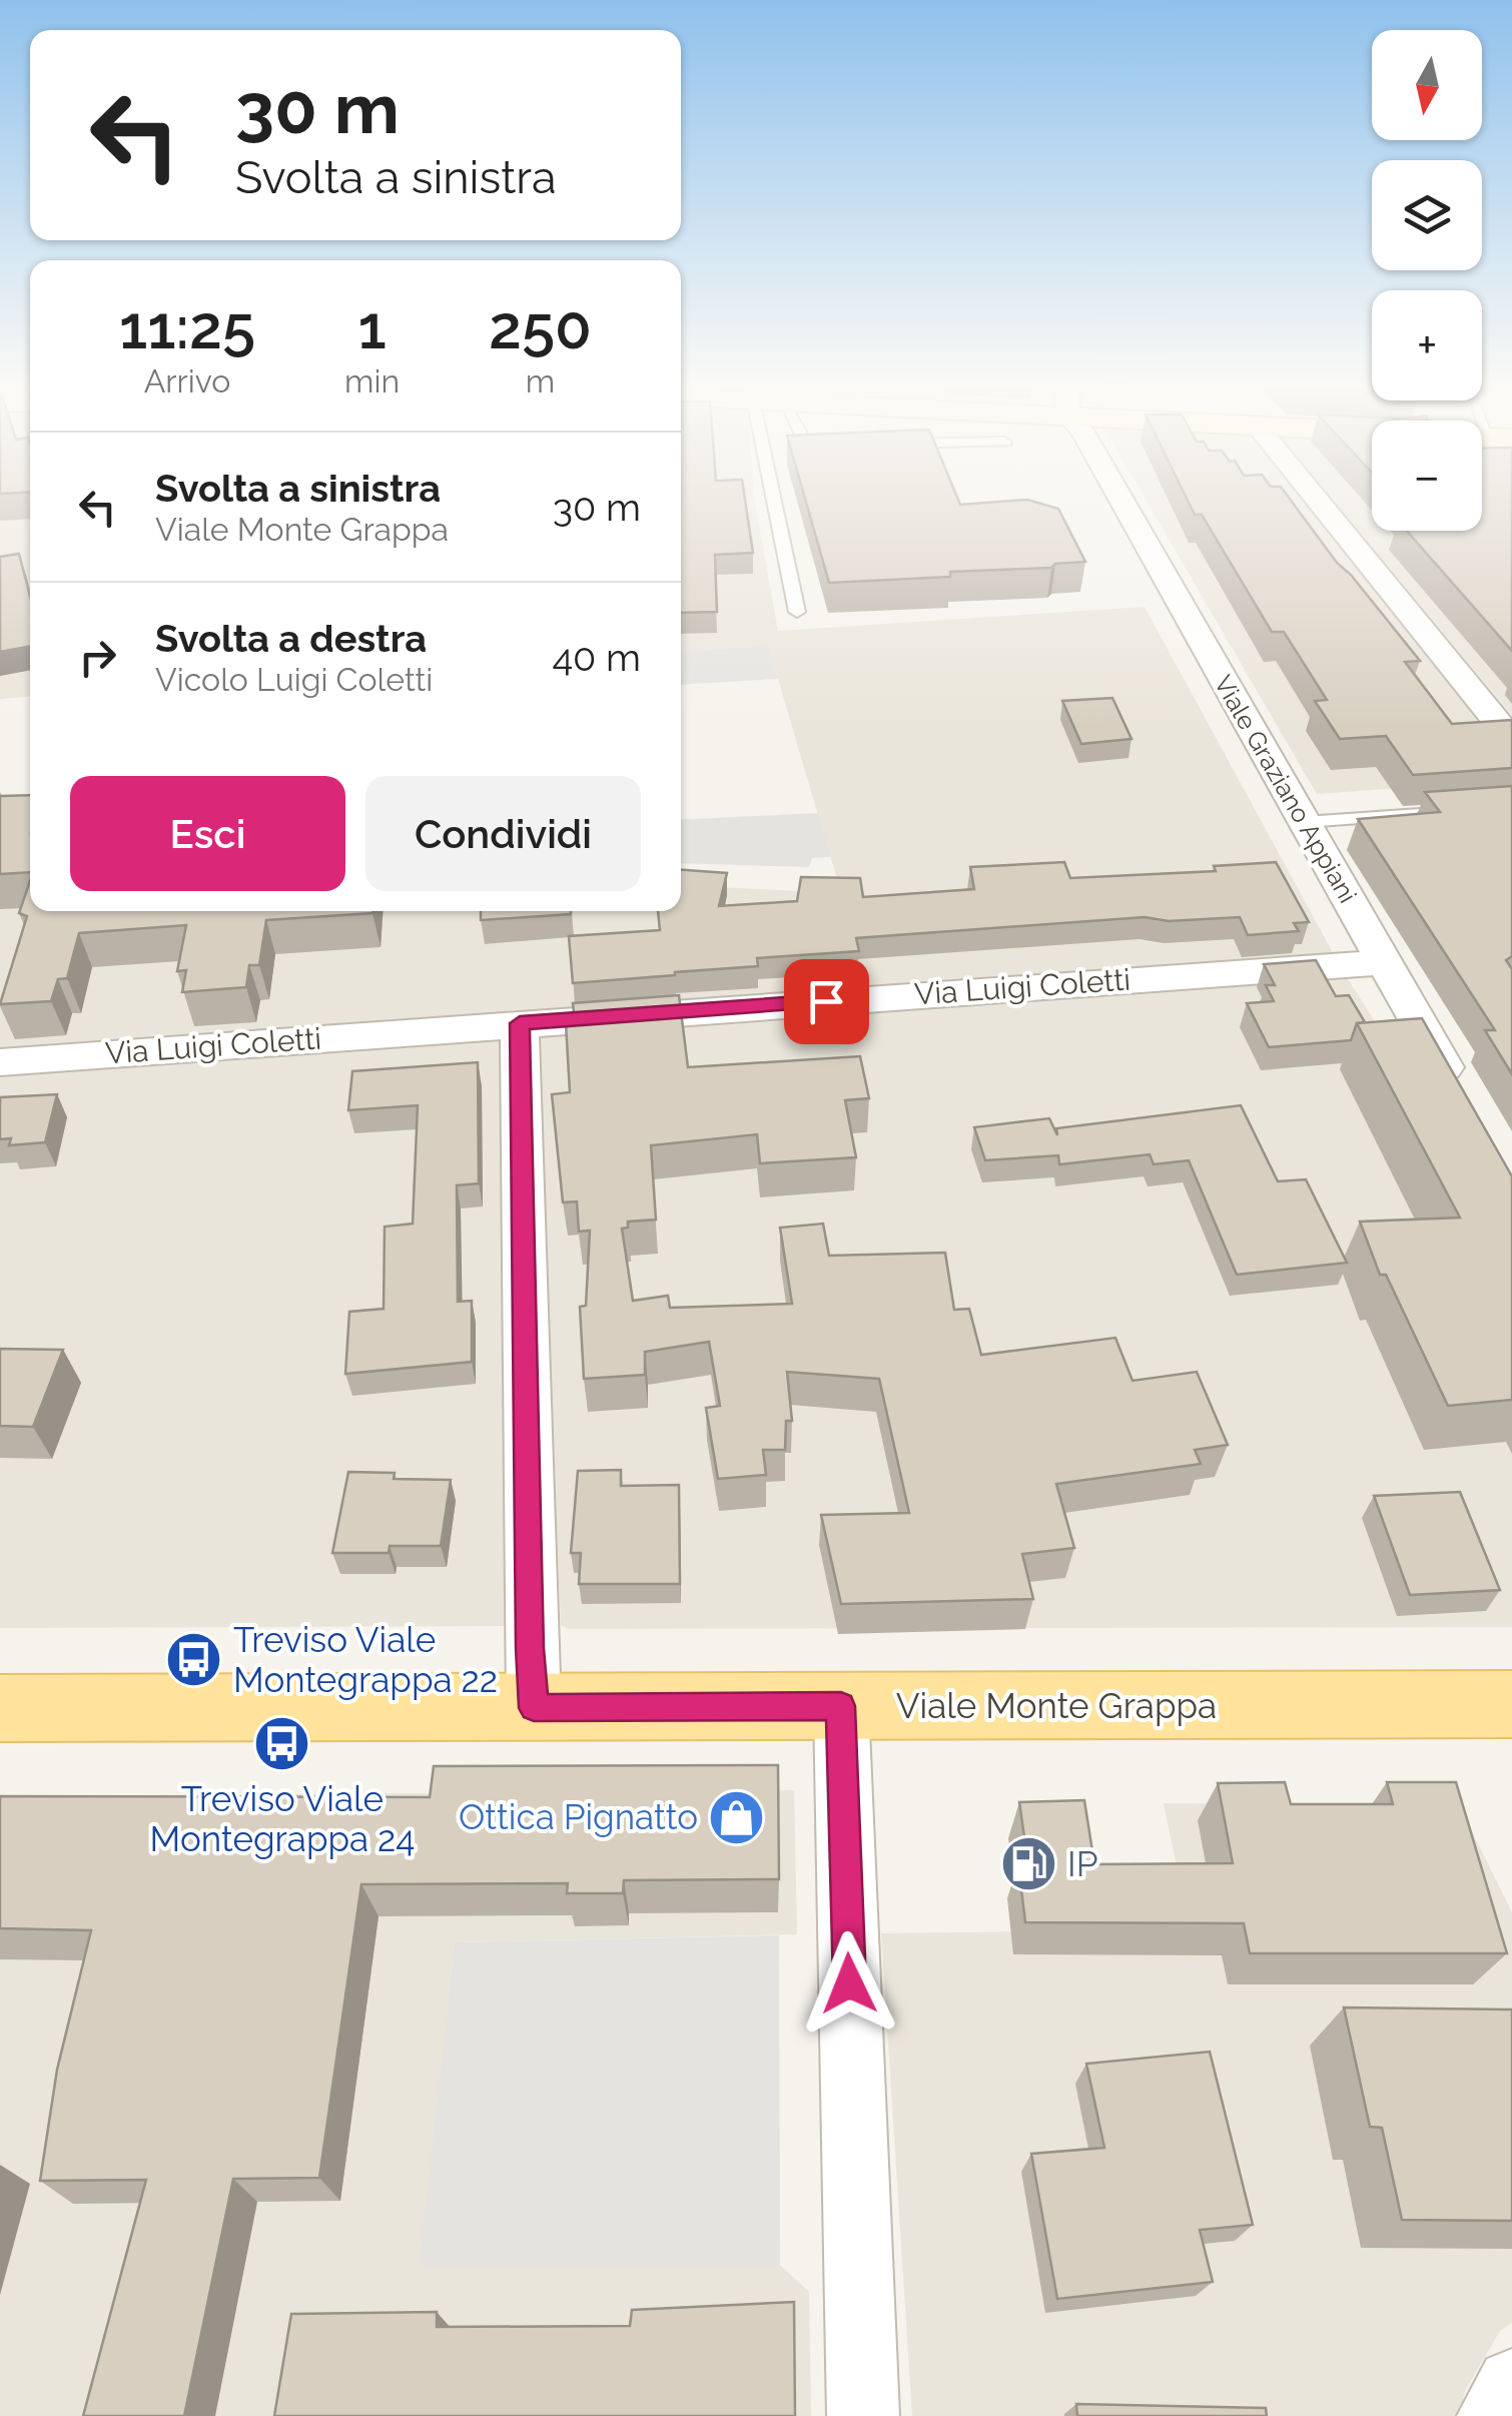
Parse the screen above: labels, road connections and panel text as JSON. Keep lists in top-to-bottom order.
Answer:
{
  "streets": {
    "main road": ["Viale Monte Grappa"],
    "street": ["Viale Graziano Appiani", "Via Luigi Coletti"]
  },
  "crossings": [
    ["Viale Graziano Appiani", "Via Luigi Coletti"]
  ],
  "places": {
    "bus stop": ["Treviso Viale Montegrappa 22", "Treviso Viale Montegrappa 24"],
    "shop": ["Ottica Pignatto"],
    "fuel station": ["IP"]
  },
  "north": "bottom",
  "page": {
    "map_buttons": ["+", "−"],
    "turn": ["30 m", "Svolta a sinistra"],
    "eta": [
      "11:25",
      "Arrivo",
      "1",
      "min",
      "250",
      "m"
    ],
    "list": [
      {
        "name": "Svolta a sinistra",
        "note": "Viale Monte Grappa",
        "value": "30 m"
      },
      {
        "name": "Svolta a destra",
        "note": "Vicolo Luigi Coletti",
        "value": "40 m"
      }
    ],
    "buttons": ["Esci", "Condividi"]
  }
}
